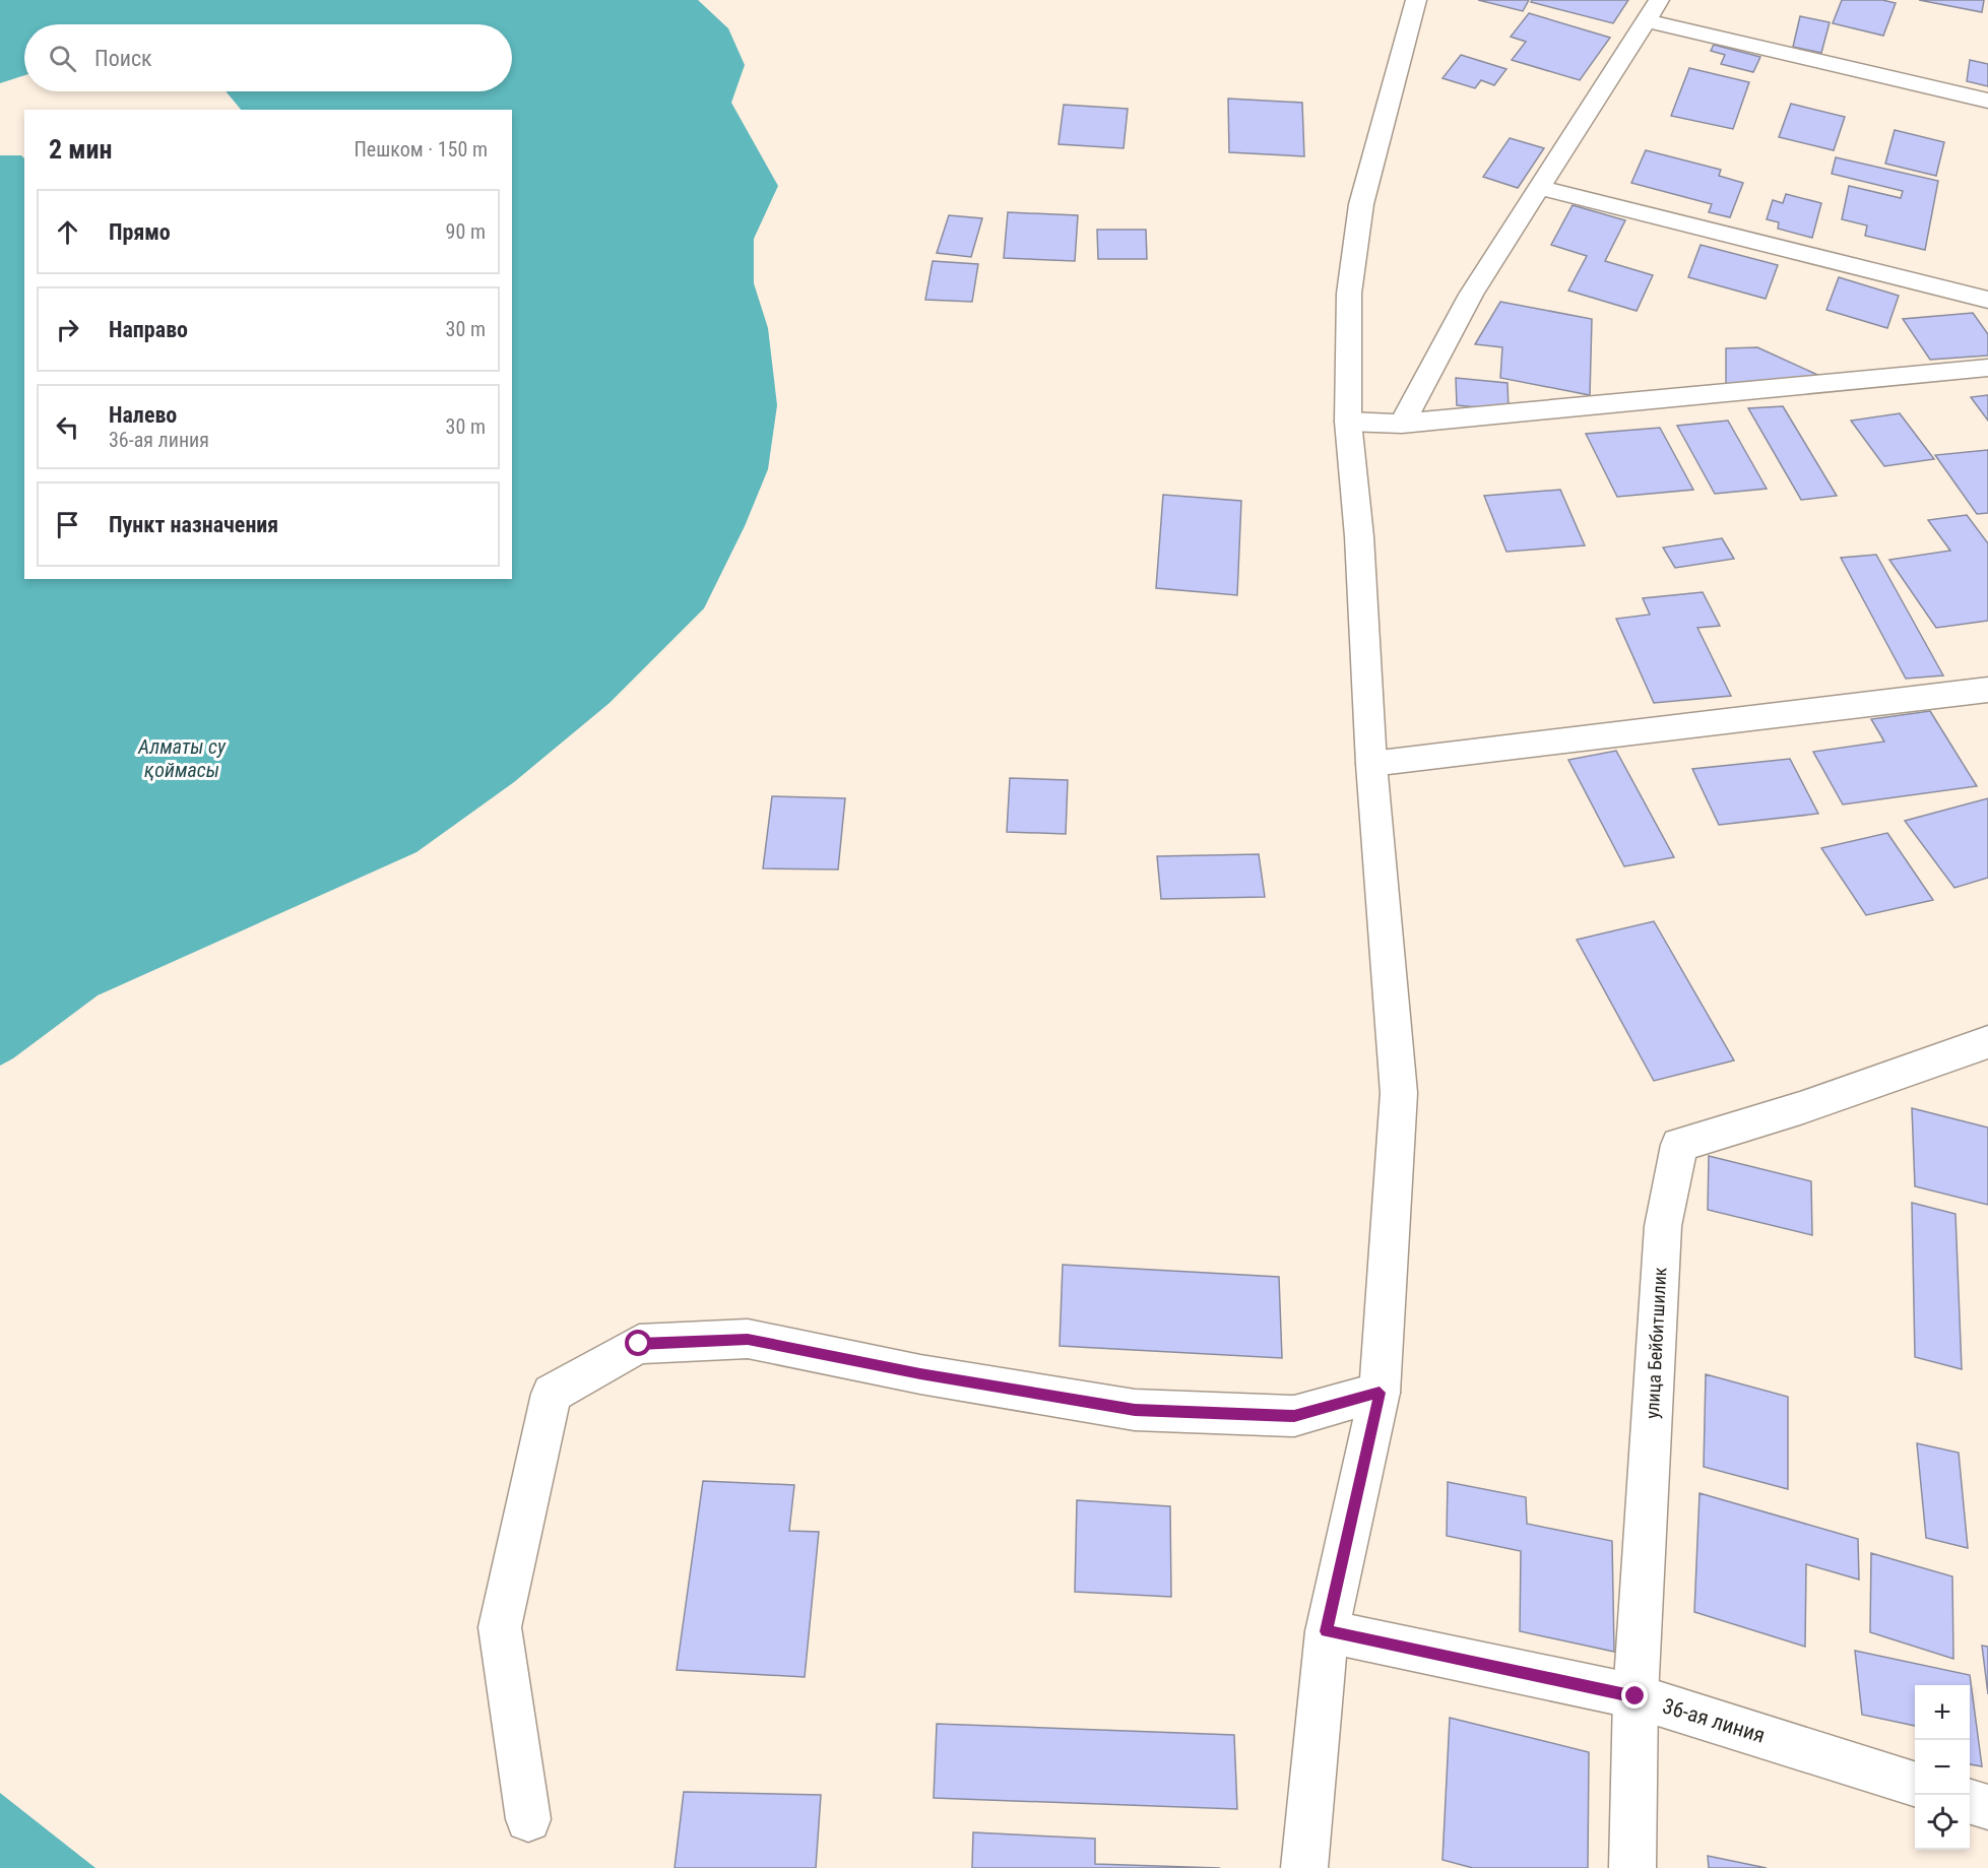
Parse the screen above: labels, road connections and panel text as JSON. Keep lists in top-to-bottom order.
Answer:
{
  "streets": {
    "street": ["улица Бейбитшилик", "36-ая линия"]
  },
  "crossings": [
    ["улица Бейбитшилик", "36-ая линия"]
  ],
  "water": ["Алматы су қоймасы"],
  "page": {
    "search": "Поиск",
    "heading": ["2 мин", "Пешком · 150 m"],
    "list": [
      ["Прямо", "90 m"],
      ["Направо", "30 m"],
      ["Налево", "36-ая линия", "30 m"],
      "Пункт назначения"
    ],
    "map_buttons": ["+", "−"]
  }
}
